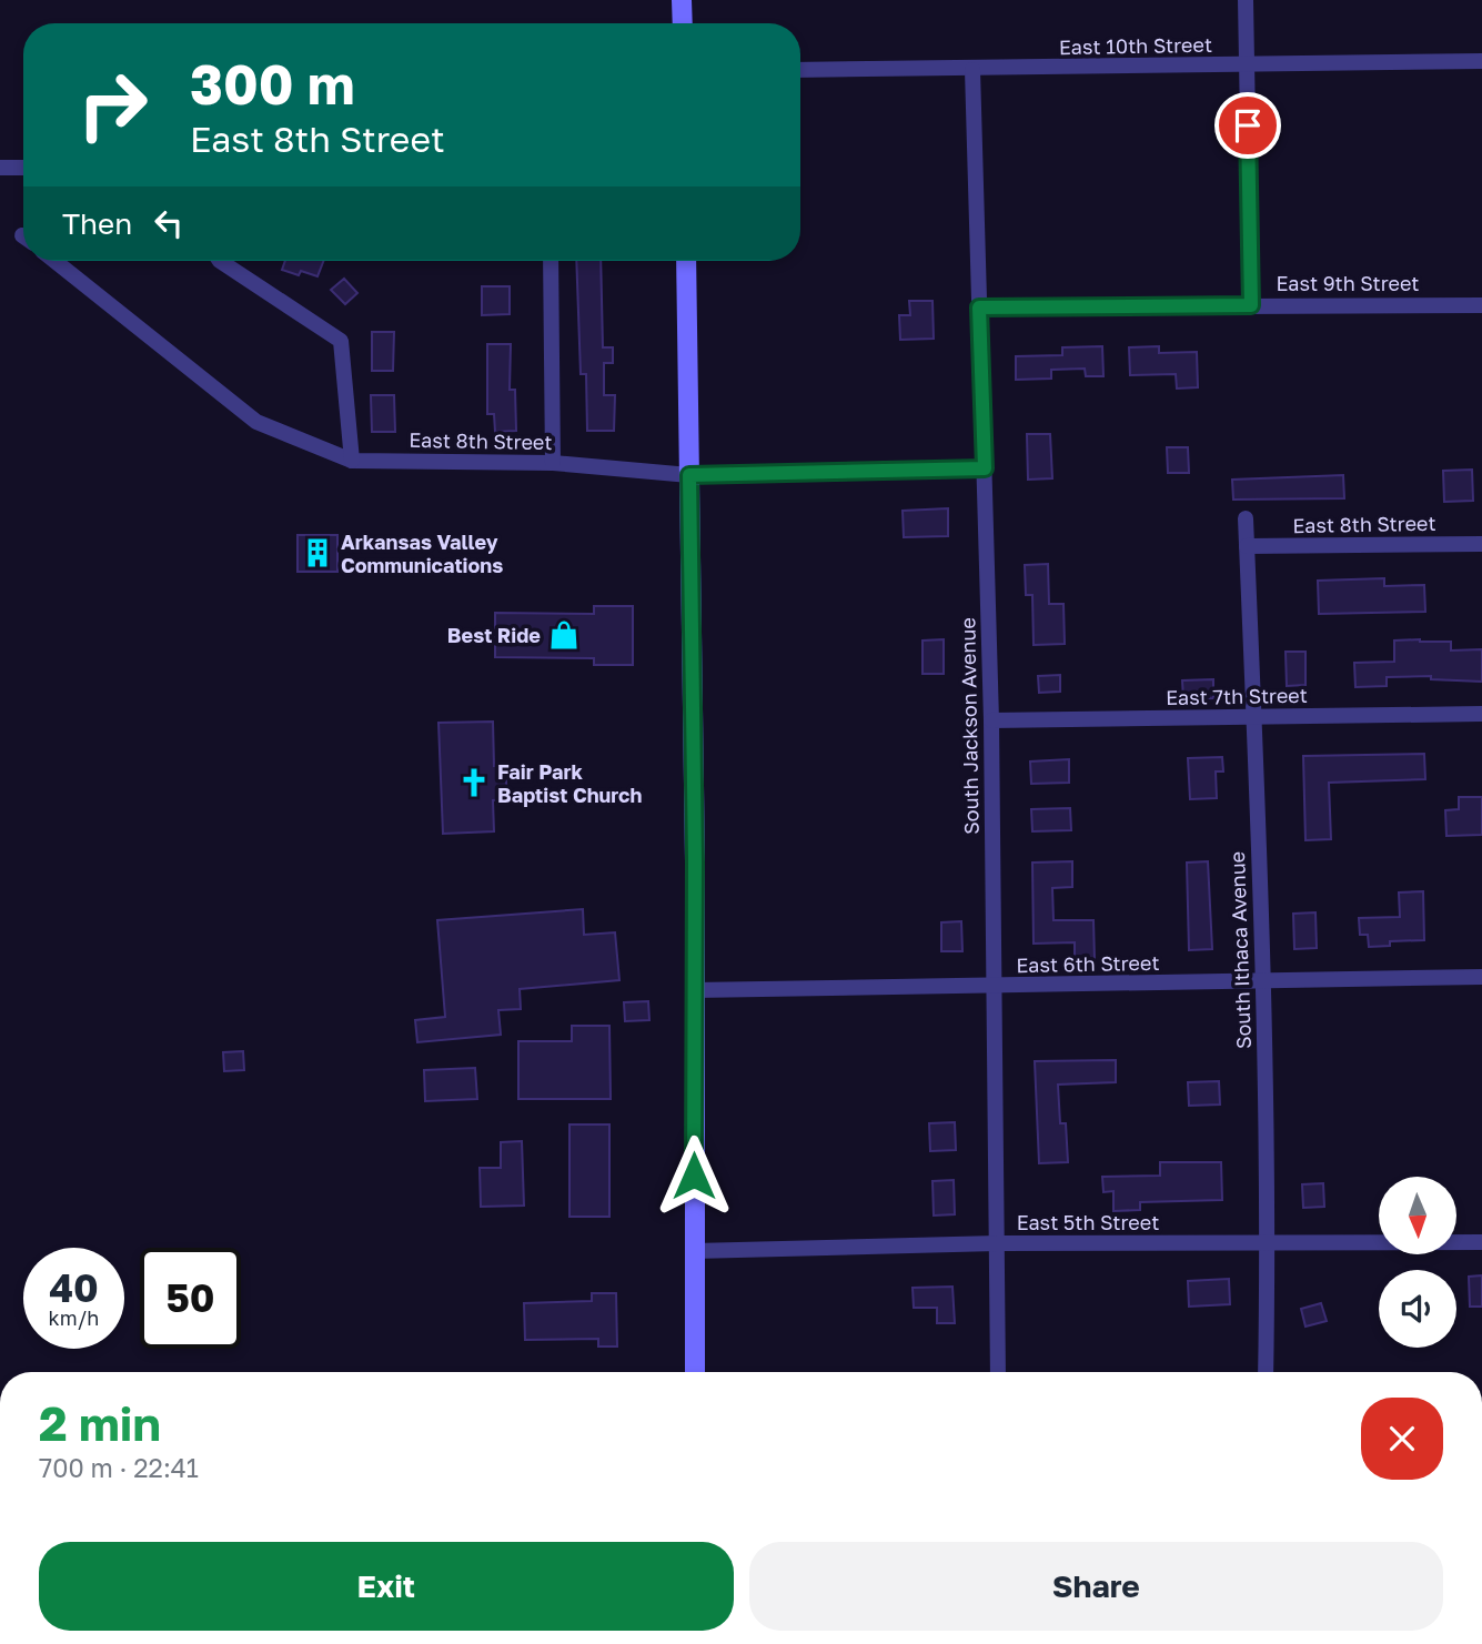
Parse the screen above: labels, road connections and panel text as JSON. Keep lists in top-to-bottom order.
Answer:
{
  "streets": {
    "street": [
      "East 10th Street",
      "East 9th Street",
      "East 8th Street",
      "East 7th Street",
      "South Jackson Avenue",
      "South Ithaca Avenue",
      "East 6th Street",
      "East 5th Street"
    ]
  },
  "crossings": [
    ["East 10th Street", "South Jackson Avenue"],
    ["East 9th Street", "South Jackson Avenue"],
    ["East 8th Street", "South Jackson Avenue"],
    ["East 8th Street", "South Ithaca Avenue"],
    ["East 7th Street", "South Jackson Avenue"],
    ["East 7th Street", "South Ithaca Avenue"],
    ["South Jackson Avenue", "East 6th Street"],
    ["South Jackson Avenue", "East 5th Street"],
    ["South Ithaca Avenue", "East 6th Street"],
    ["South Ithaca Avenue", "East 5th Street"]
  ],
  "places": {
    "building": ["Arkansas Valley Communications"],
    "shop": ["Best Ride"],
    "church": ["Fair Park Baptist Church"]
  },
  "north": "bottom",
  "page": {
    "turn": ["300 m", "East 8th Street"],
    "then": "Then",
    "speed": "40 km/h",
    "limit": "50",
    "heading": ["2 min", "700 m · 22:41"],
    "buttons": ["Exit", "Share"]
  }
}
